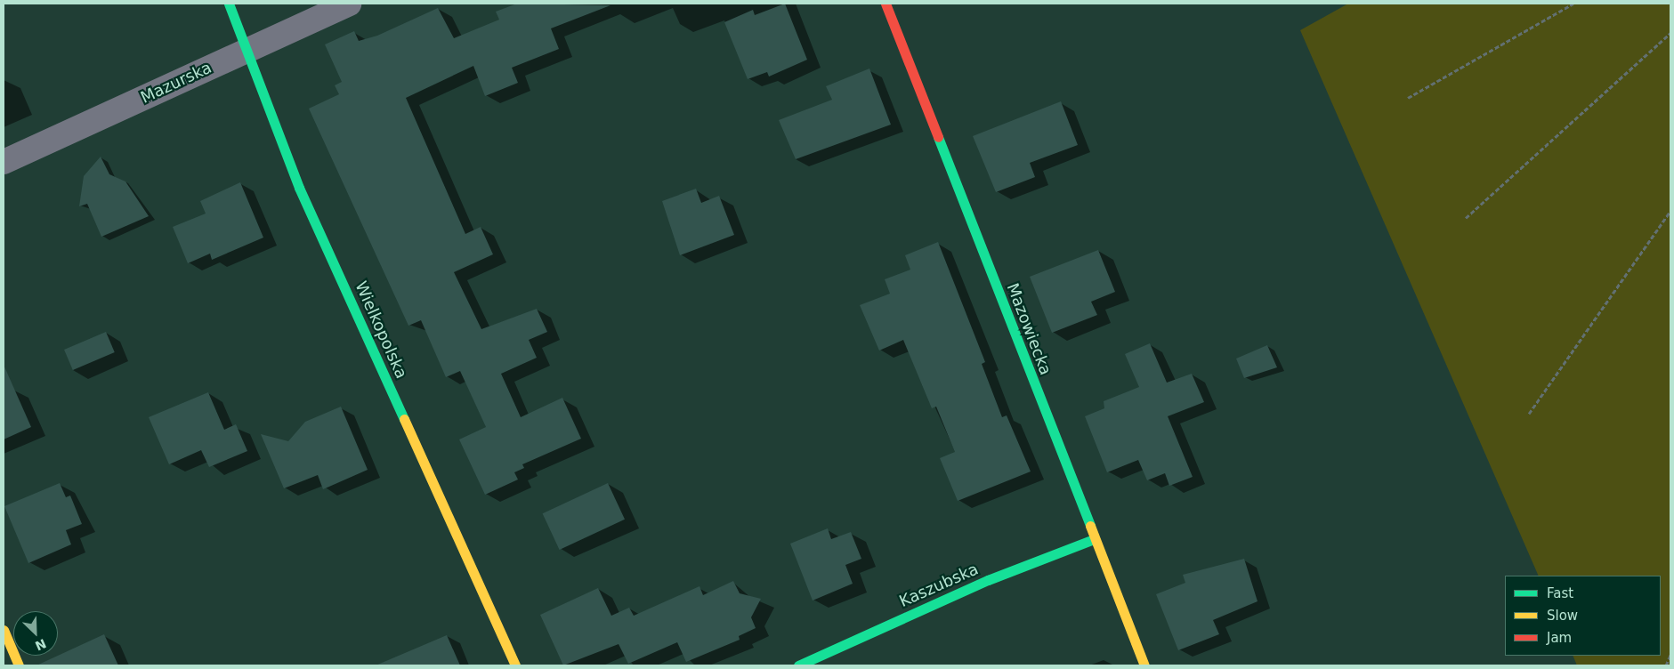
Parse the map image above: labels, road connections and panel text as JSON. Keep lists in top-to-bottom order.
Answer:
{
  "streets": {
    "street": [
      "Mazurska",
      "Mazowiecka",
      "Wielkopolska",
      "Kaszubska"
    ]
  },
  "crossings": [
    ["Mazurska", "Wielkopolska"],
    ["Mazowiecka", "Kaszubska"]
  ],
  "legend": ["Fast", "Slow", "Jam"],
  "north": "bottom right"
}
